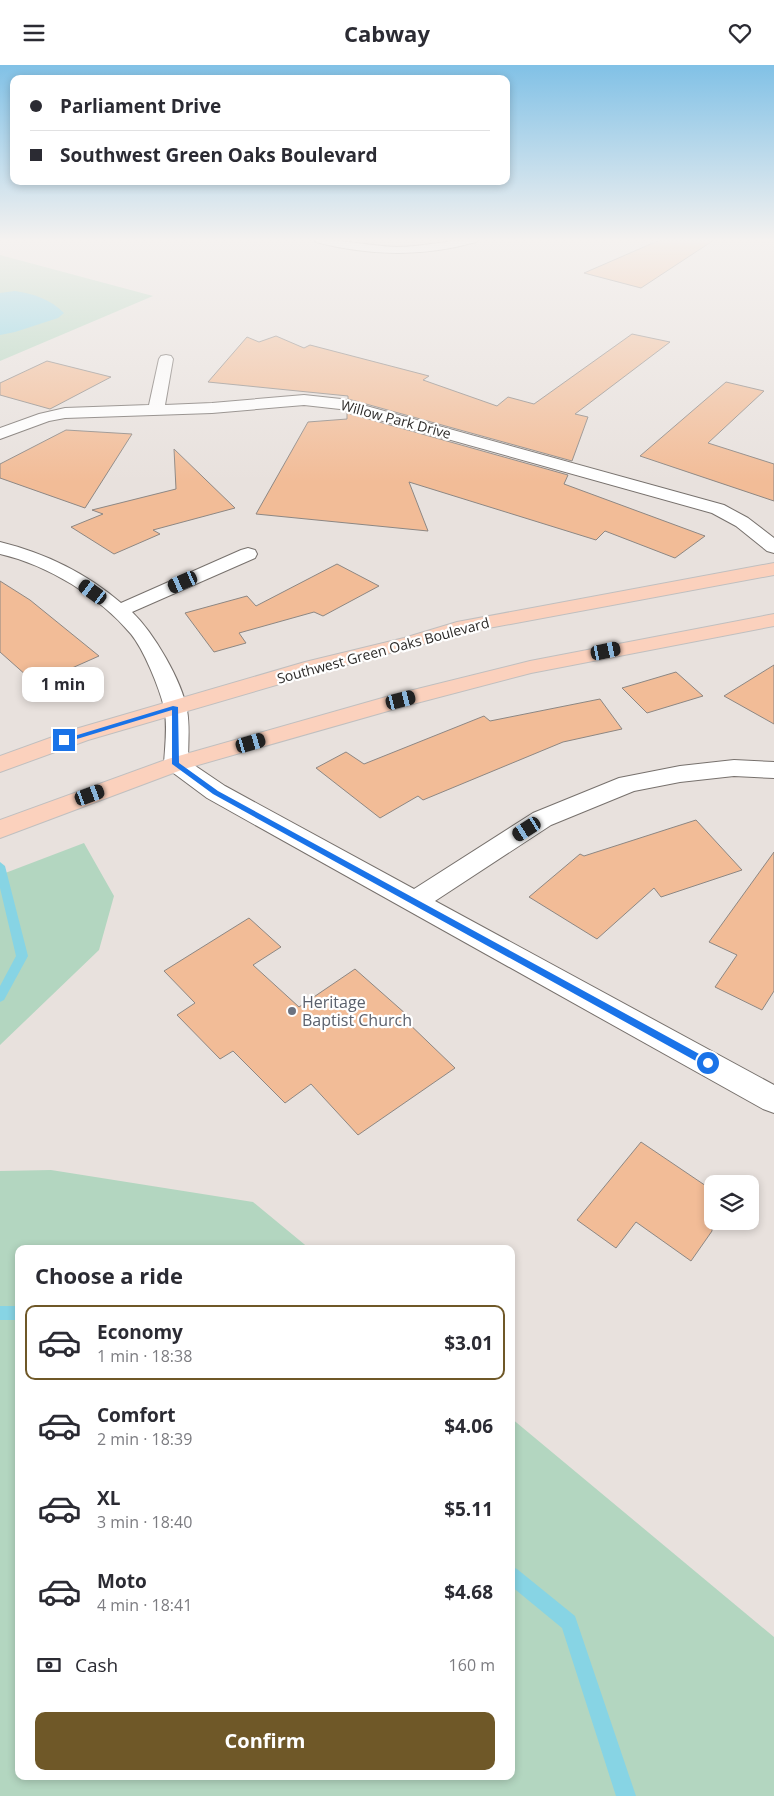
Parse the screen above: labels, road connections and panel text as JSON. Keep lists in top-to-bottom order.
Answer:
{
  "streets": {
    "main road": ["Southwest Green Oaks Boulevard"],
    "street": ["Willow Park Drive"]
  },
  "places": ["Heritage Baptist Church"],
  "page": {
    "header": "Cabway",
    "banner": ["Parliament Drive", "Southwest Green Oaks Boulevard"],
    "bubble": "1 min",
    "heading": "Choose a ride",
    "list": [
      {
        "name": "Economy",
        "note": "1 min · 18:38",
        "value": "$3.01"
      },
      {
        "name": "Comfort",
        "note": "2 min · 18:39",
        "value": "$4.06"
      },
      {
        "name": "XL",
        "note": "3 min · 18:40",
        "value": "$5.11"
      },
      {
        "name": "Moto",
        "note": "4 min · 18:41",
        "value": "$4.68"
      }
    ],
    "pay": ["Cash", "160 m"],
    "buttons": "Confirm"
  }
}
